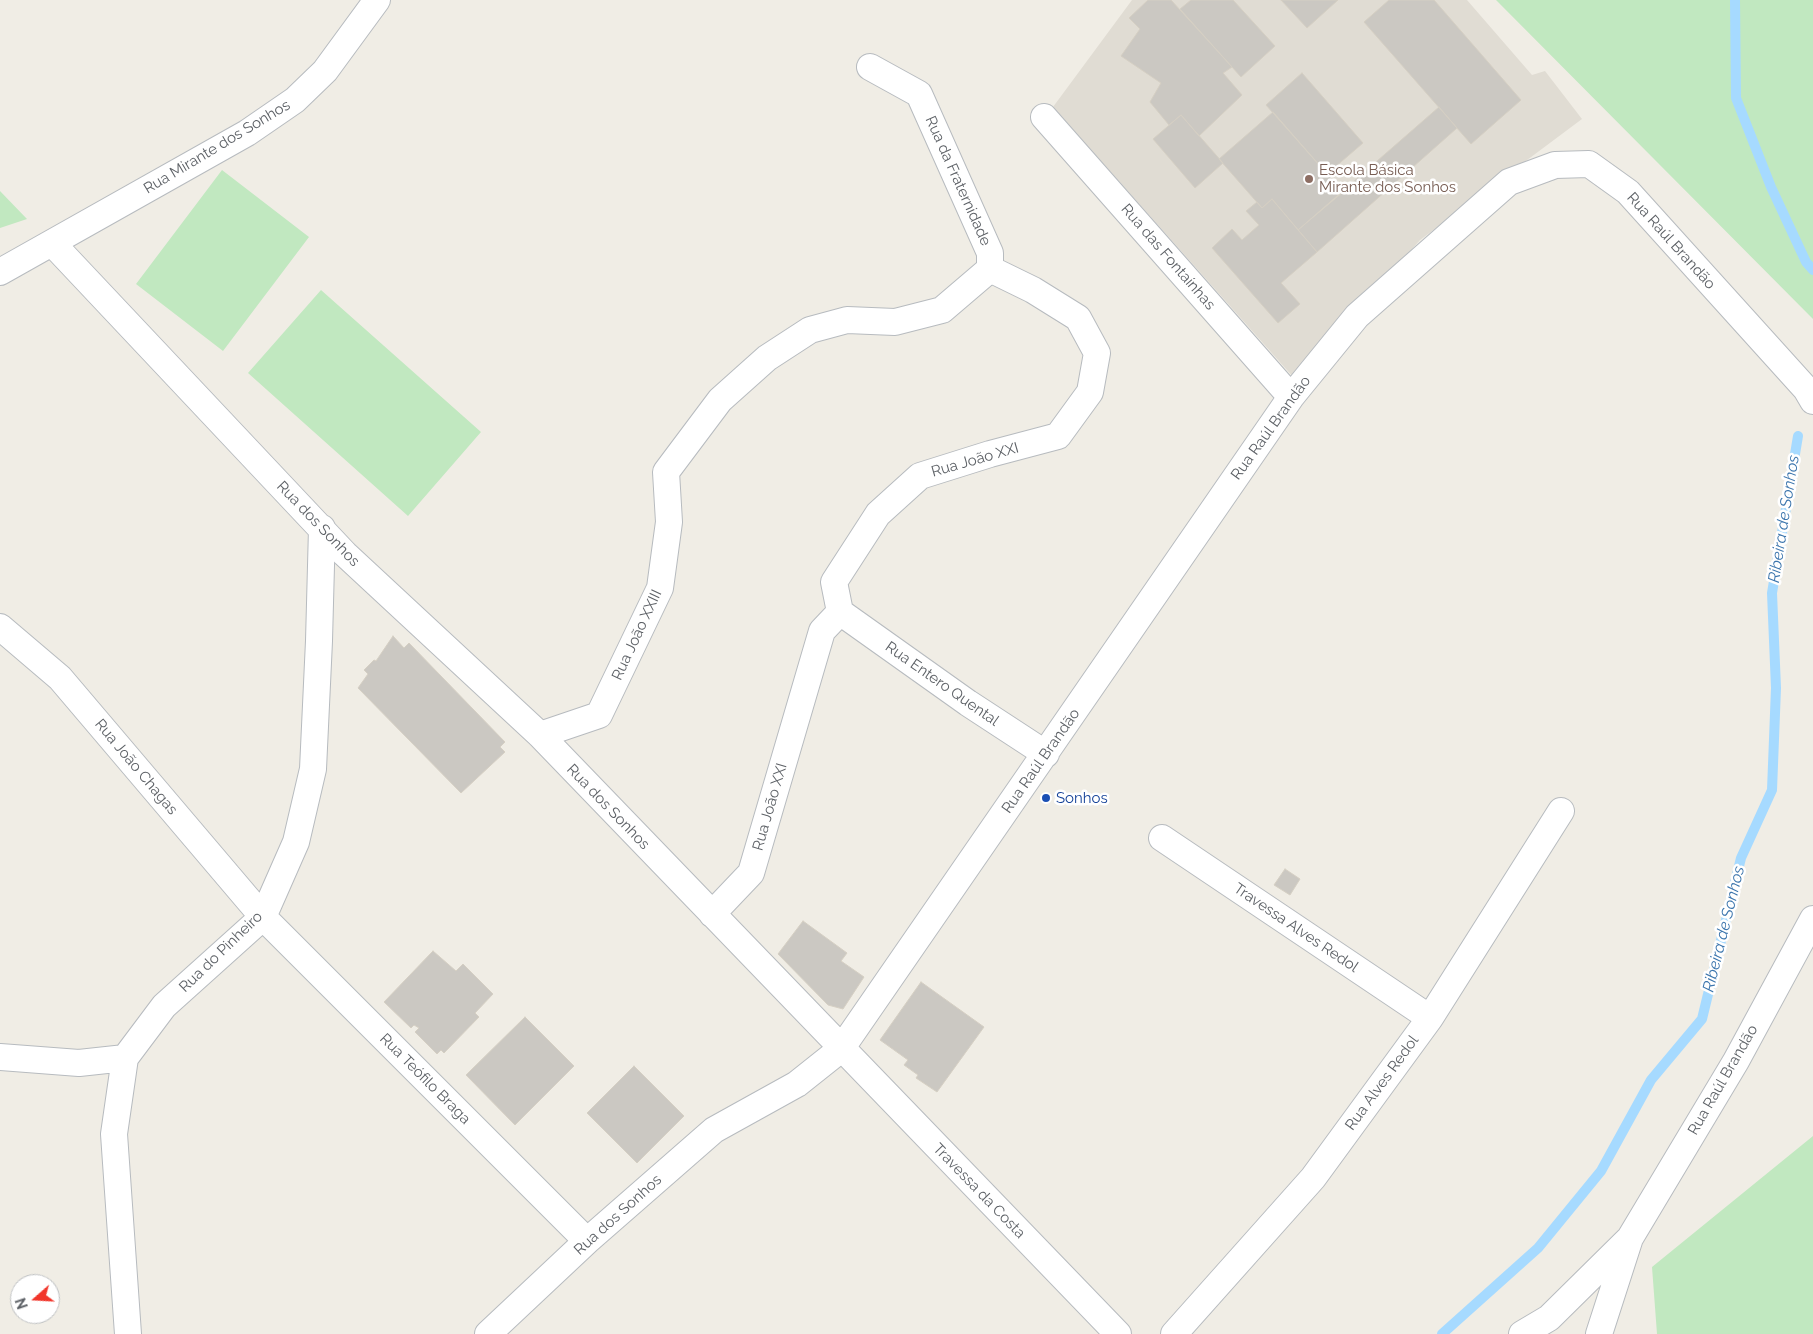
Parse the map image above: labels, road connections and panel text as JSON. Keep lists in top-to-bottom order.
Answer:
{
  "streets": {
    "street": [
      "Rua Mirante dos Sonhos",
      "Rua da Fraternidade",
      "Rua Raúl Brandão",
      "Rua das Fontaínhas",
      "Rua João XXI",
      "Rua dos Sonhos",
      "Rua João XXIII",
      "Rua Entero Quental",
      "Rua João Chagas",
      "Travessa Alves Redol",
      "Rua do Pinheiro",
      "Rua Teófilo Braga",
      "Rua Alves Redol",
      "Travessa da Costa"
    ]
  },
  "crossings": [
    ["Rua Mirante dos Sonhos", "Rua dos Sonhos"],
    ["Rua da Fraternidade", "Rua João XXI"],
    ["Rua da Fraternidade", "Rua João XXIII"],
    ["Rua Raúl Brandão", "Rua das Fontaínhas"],
    ["Rua Raúl Brandão", "Rua dos Sonhos"],
    ["Rua Raúl Brandão", "Rua Entero Quental"],
    ["Rua Raúl Brandão", "Travessa da Costa"],
    ["Rua João XXI", "Rua dos Sonhos"],
    ["Rua João XXI", "Rua João XXIII"],
    ["Rua João XXI", "Rua Entero Quental"],
    ["Rua dos Sonhos", "Rua João XXIII"],
    ["Rua dos Sonhos", "Rua do Pinheiro"],
    ["Rua dos Sonhos", "Rua Teófilo Braga"],
    ["Rua dos Sonhos", "Travessa da Costa"],
    ["Rua João Chagas", "Rua do Pinheiro"],
    ["Rua João Chagas", "Rua Teófilo Braga"],
    ["Travessa Alves Redol", "Rua Alves Redol"],
    ["Rua do Pinheiro", "Rua Teófilo Braga"]
  ],
  "water": ["Ribeira de Sonhos"],
  "places": ["Escola Básica Mirante dos Sonhos", "Sonhos"],
  "north": "left"
}
